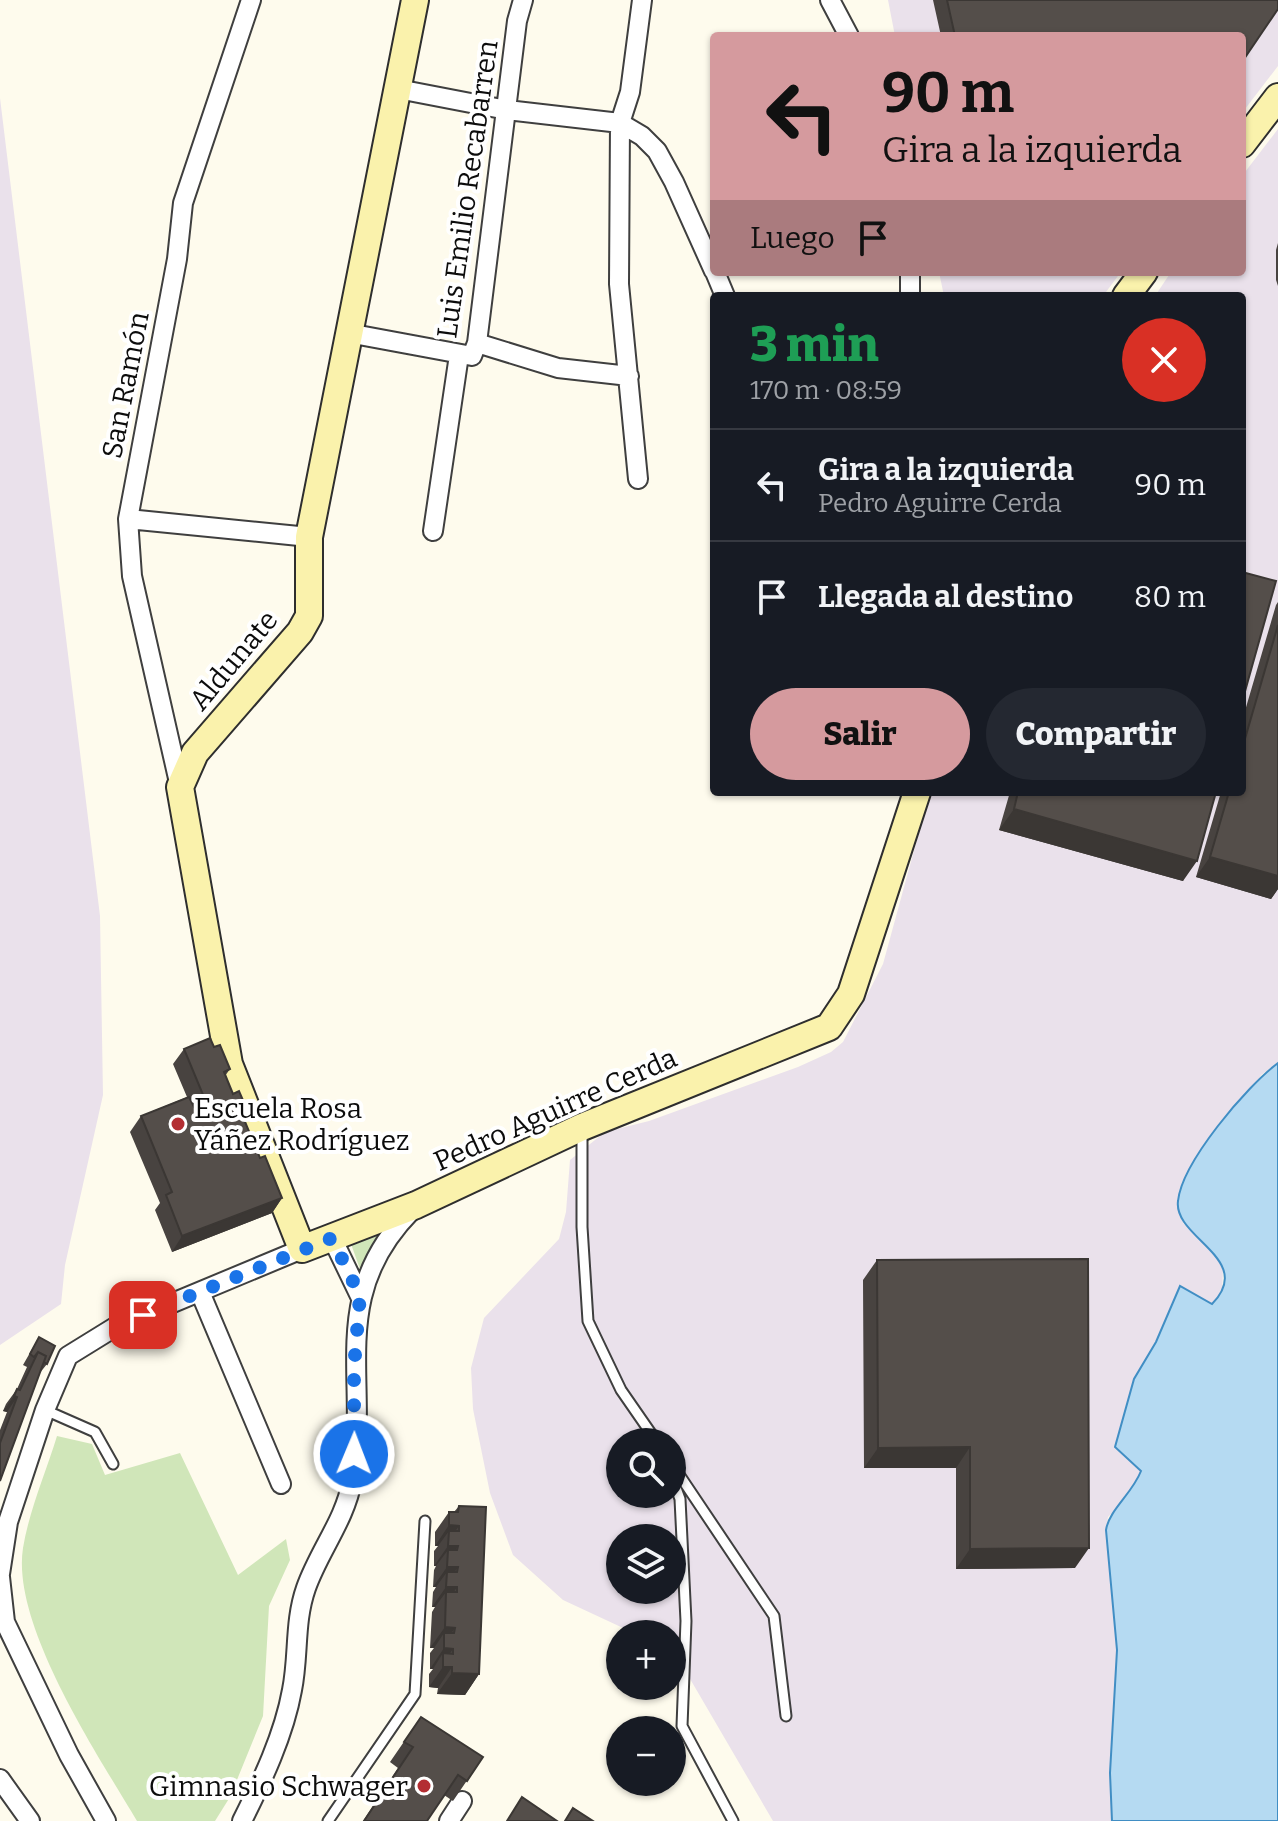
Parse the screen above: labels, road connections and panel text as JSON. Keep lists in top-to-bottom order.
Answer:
{
  "streets": {
    "street": [
      "Luis Emilio Recabarren",
      "San Ramón",
      "Aldunate",
      "Pedro Aguirre Cerda"
    ]
  },
  "crossings": [
    ["Luis Emilio Recabarren", "Aldunate"],
    ["San Ramón", "Aldunate"]
  ],
  "places": ["Escuela Rosa Yáñez Rodríguez", "Gimnasio Schwager"],
  "page": {
    "turn": ["90 m", "Gira a la izquierda"],
    "then": "Luego",
    "heading": ["3 min", "170 m · 08:59"],
    "list": [
      {
        "name": "Gira a la izquierda",
        "note": "Pedro Aguirre Cerda",
        "value": "90 m"
      },
      {
        "name": "Llegada al destino",
        "value": "80 m"
      }
    ],
    "buttons": ["Salir", "Compartir"],
    "map_buttons": ["+", "−"]
  }
}
